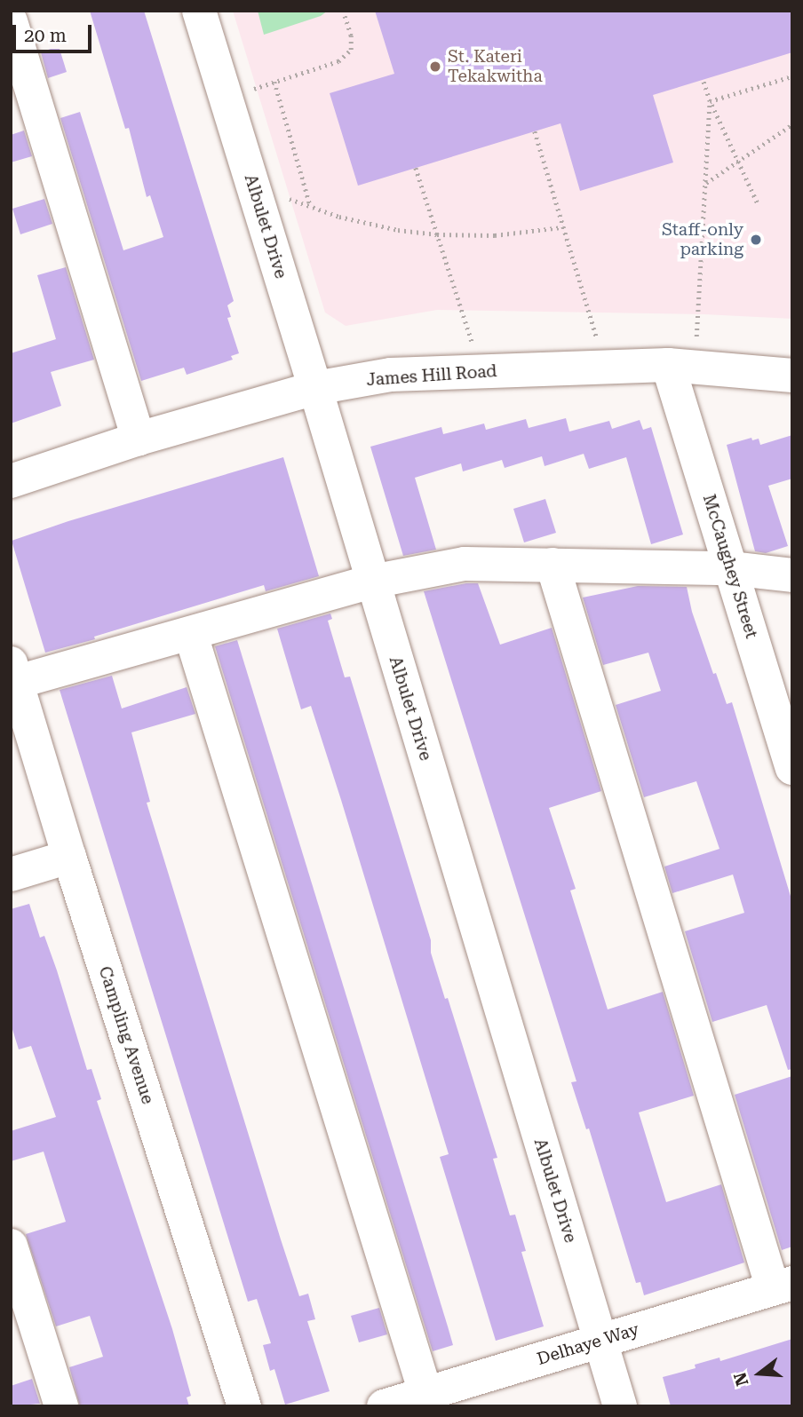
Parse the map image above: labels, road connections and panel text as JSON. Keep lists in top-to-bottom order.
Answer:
{
  "streets": {
    "street": [
      "Albulet Drive",
      "James Hill Road",
      "McCaughey Street",
      "Campling Avenue",
      "Delhaye Way"
    ]
  },
  "crossings": [
    ["Albulet Drive", "James Hill Road"],
    ["Albulet Drive", "Delhaye Way"],
    ["James Hill Road", "McCaughey Street"]
  ],
  "places": ["St. Kateri Tekakwitha", "Staff-only parking"],
  "scale_bar": "20 m",
  "north": "left"
}
